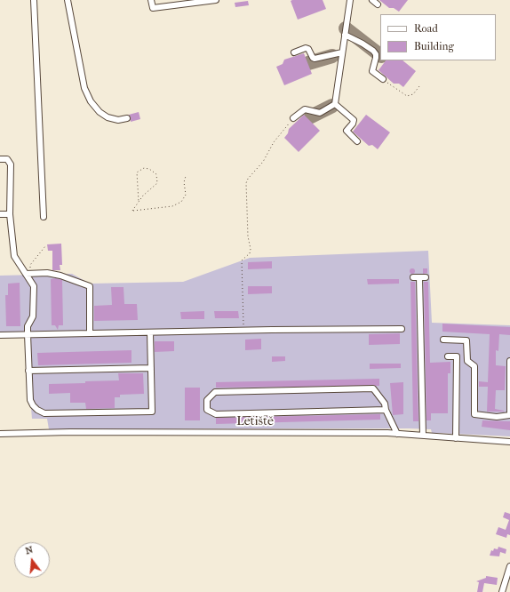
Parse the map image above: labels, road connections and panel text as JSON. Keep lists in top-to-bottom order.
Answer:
{
  "streets": {
    "street": ["Letiště"]
  },
  "legend": ["Road", "Building"],
  "north": "top"
}
